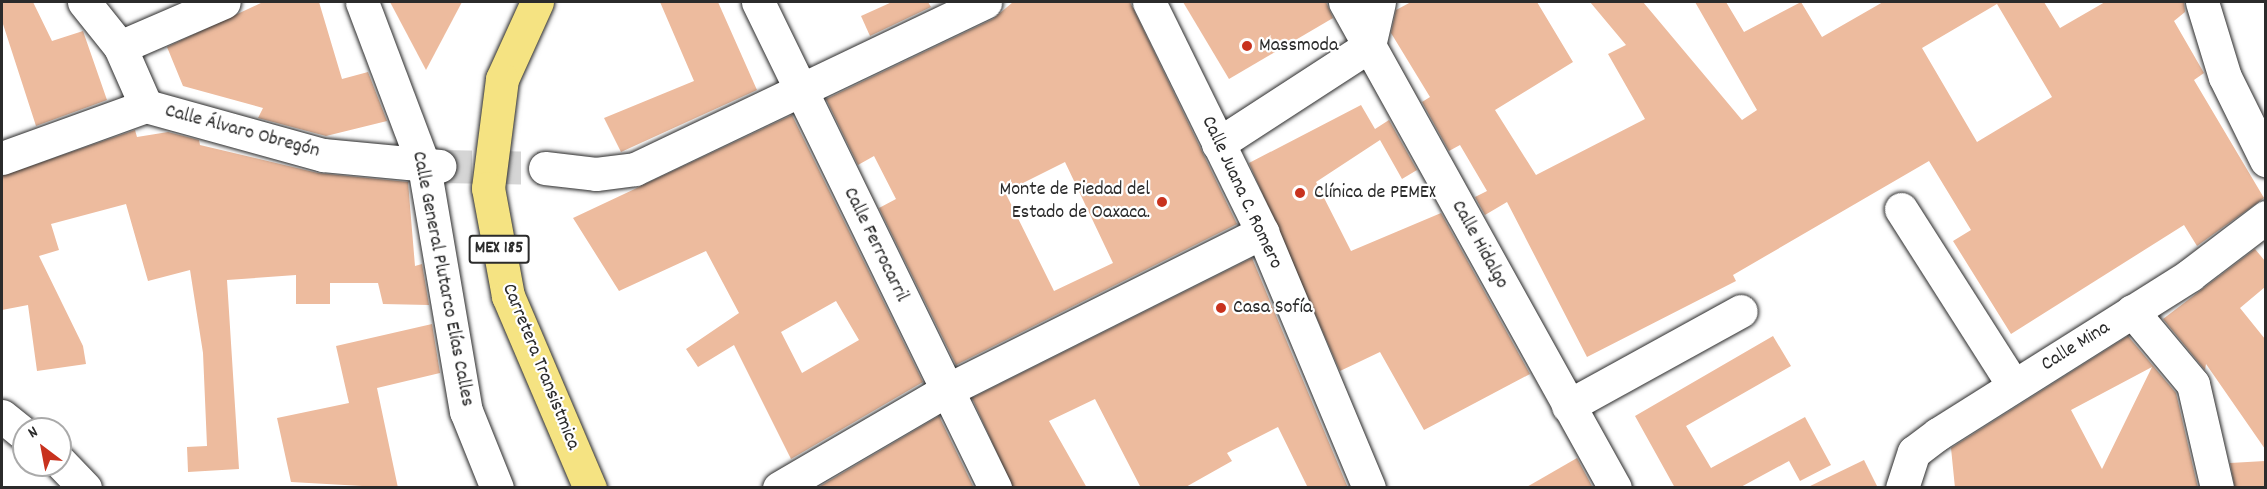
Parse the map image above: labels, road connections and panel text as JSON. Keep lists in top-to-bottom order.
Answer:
{
  "streets": {
    "main road": ["MEX 185", "Carretera Transistmica"],
    "street": [
      "Calle Álvaro Obregón",
      "Calle Juana C. Romero",
      "Calle Ferrocarril",
      "Calle Hidalgo",
      "Calle General Plutarco Elías Calles",
      "Calle Mina"
    ]
  },
  "crossings": [
    ["Calle Álvaro Obregón", "Calle General Plutarco Elías Calles"]
  ],
  "places": [
    "Massmoda",
    "Clínica de PEMEX",
    "Monte de Piedad del Estado de Oaxaca.",
    "Casa Sofía"
  ],
  "north": "top left"
}
